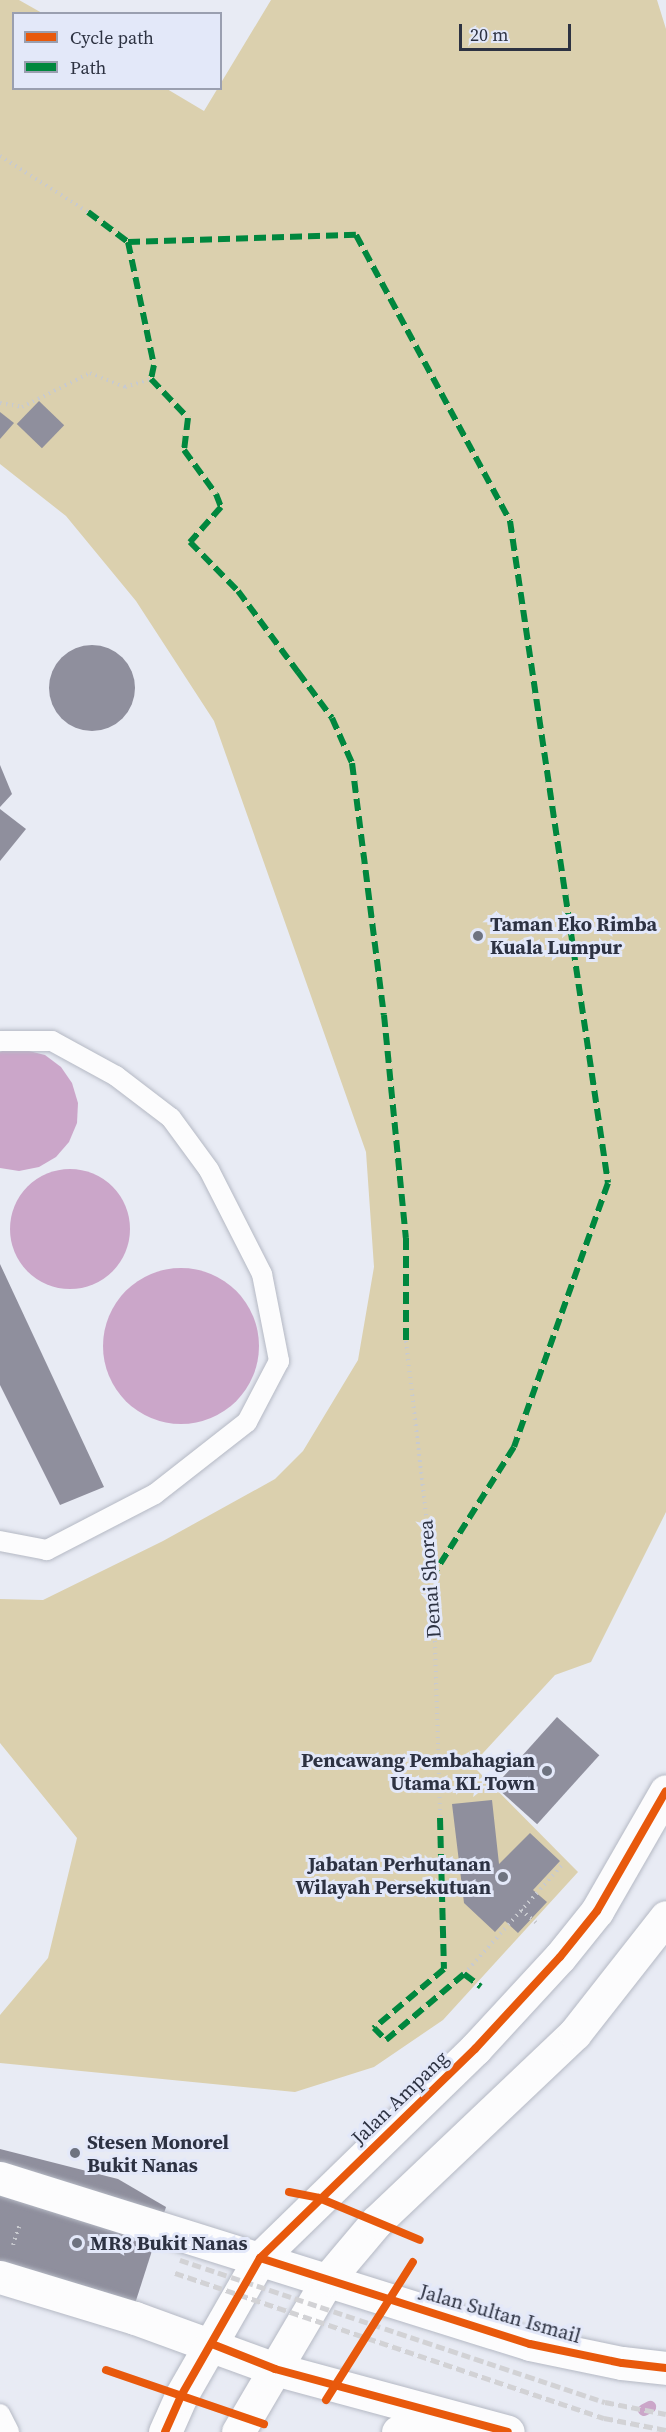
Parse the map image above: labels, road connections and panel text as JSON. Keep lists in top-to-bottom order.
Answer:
{
  "streets": {
    "main road": ["Jalan Ampang", "Jalan Sultan Ismail"],
    "path": ["Denai Shorea"]
  },
  "crossings": [
    ["Jalan Ampang", "Jalan Sultan Ismail"]
  ],
  "places": [
    "Taman Eko Rimba Kuala Lumpur",
    "Pencawang Pembahagian Utama KL Town",
    "Jabatan Perhutanan Wilayah Persekutuan",
    "Stesen Monorel Bukit Nanas",
    "MR8 Bukit Nanas"
  ],
  "legend": ["Cycle path", "Path"],
  "scale_bar": "20 m"
}
